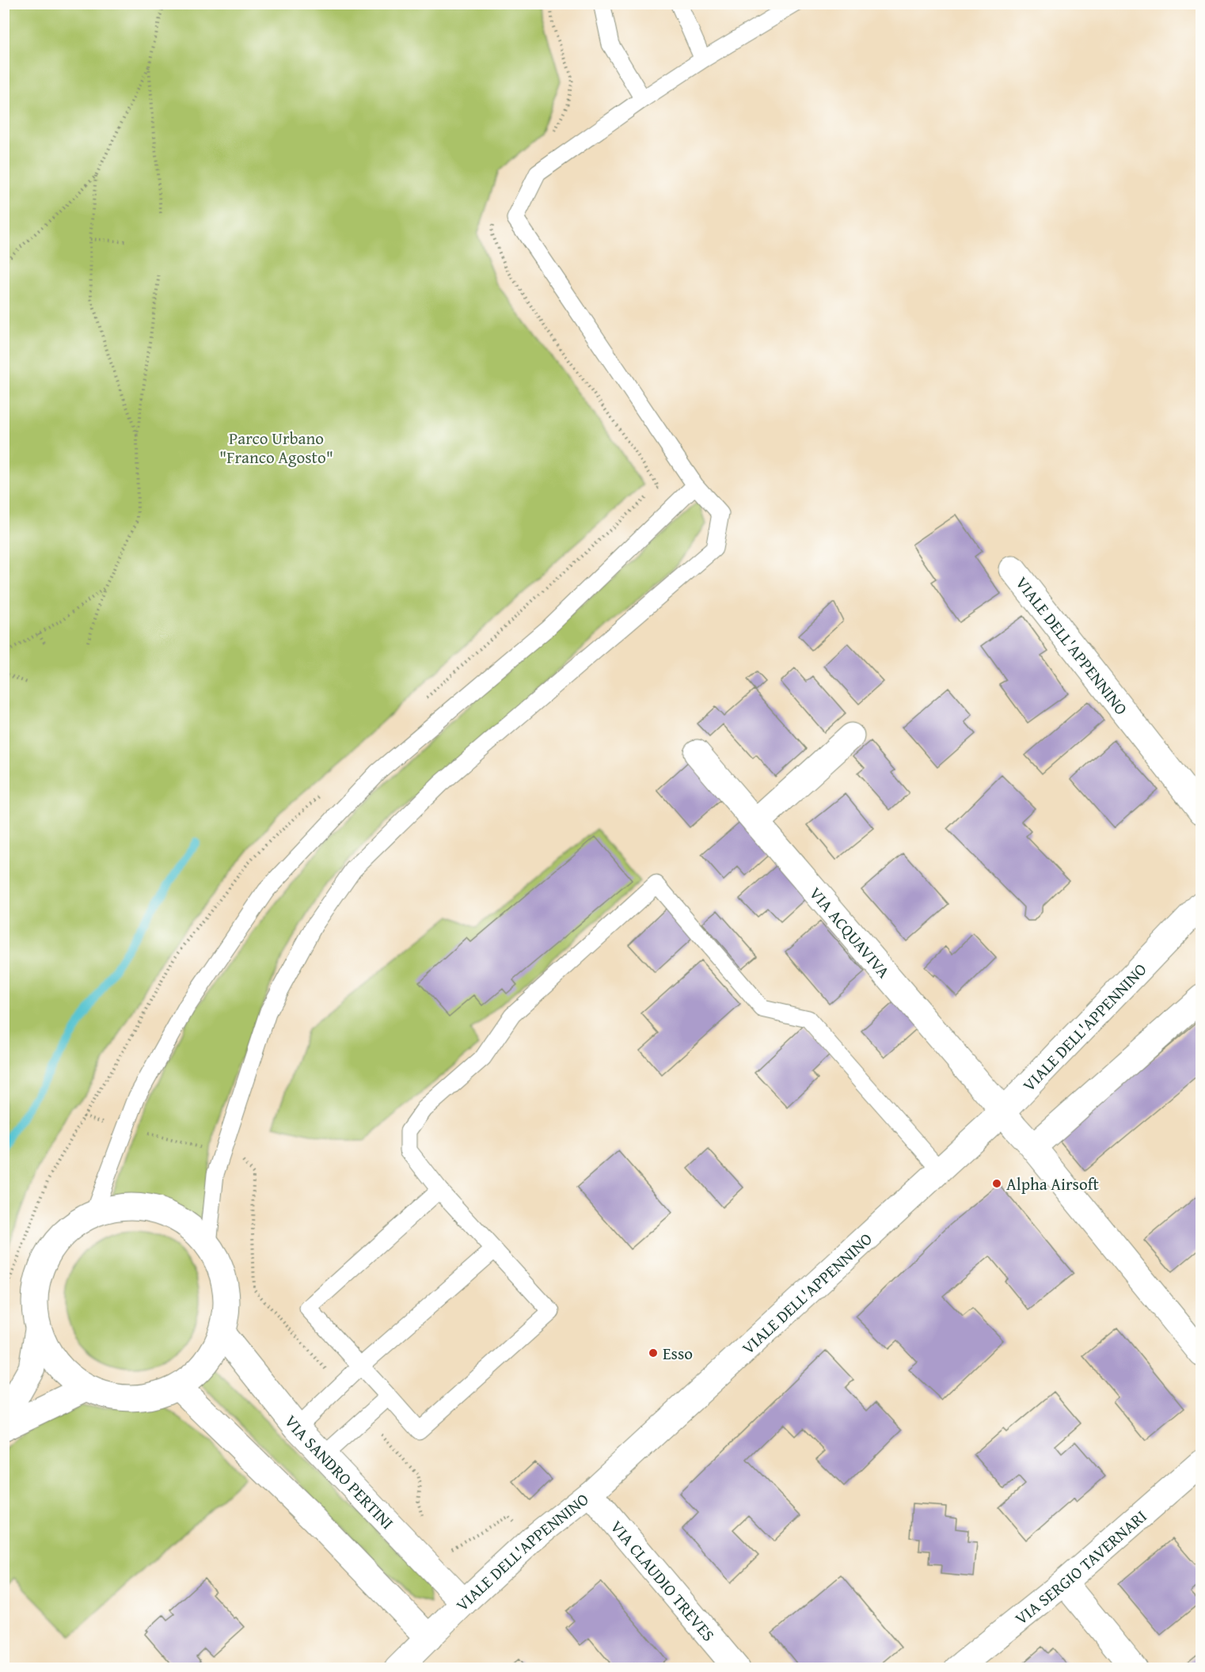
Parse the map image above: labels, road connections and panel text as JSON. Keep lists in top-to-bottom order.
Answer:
{
  "streets": {
    "street": [
      "VIALE DELL'APPENNINO",
      "VIA ACQUAVIVA",
      "VIA SANDRO PERTINI",
      "VIA SERGIO TAVERNARI",
      "VIA CLAUDIO TREVES"
    ]
  },
  "crossings": [
    ["VIALE DELL'APPENNINO", "VIA ACQUAVIVA"],
    ["VIALE DELL'APPENNINO", "VIA SANDRO PERTINI"],
    ["VIALE DELL'APPENNINO", "VIA CLAUDIO TREVES"]
  ],
  "parks": ["Parco Urbano \"Franco Agosto\""],
  "places": ["Alpha Airsoft", "Esso"]
}
